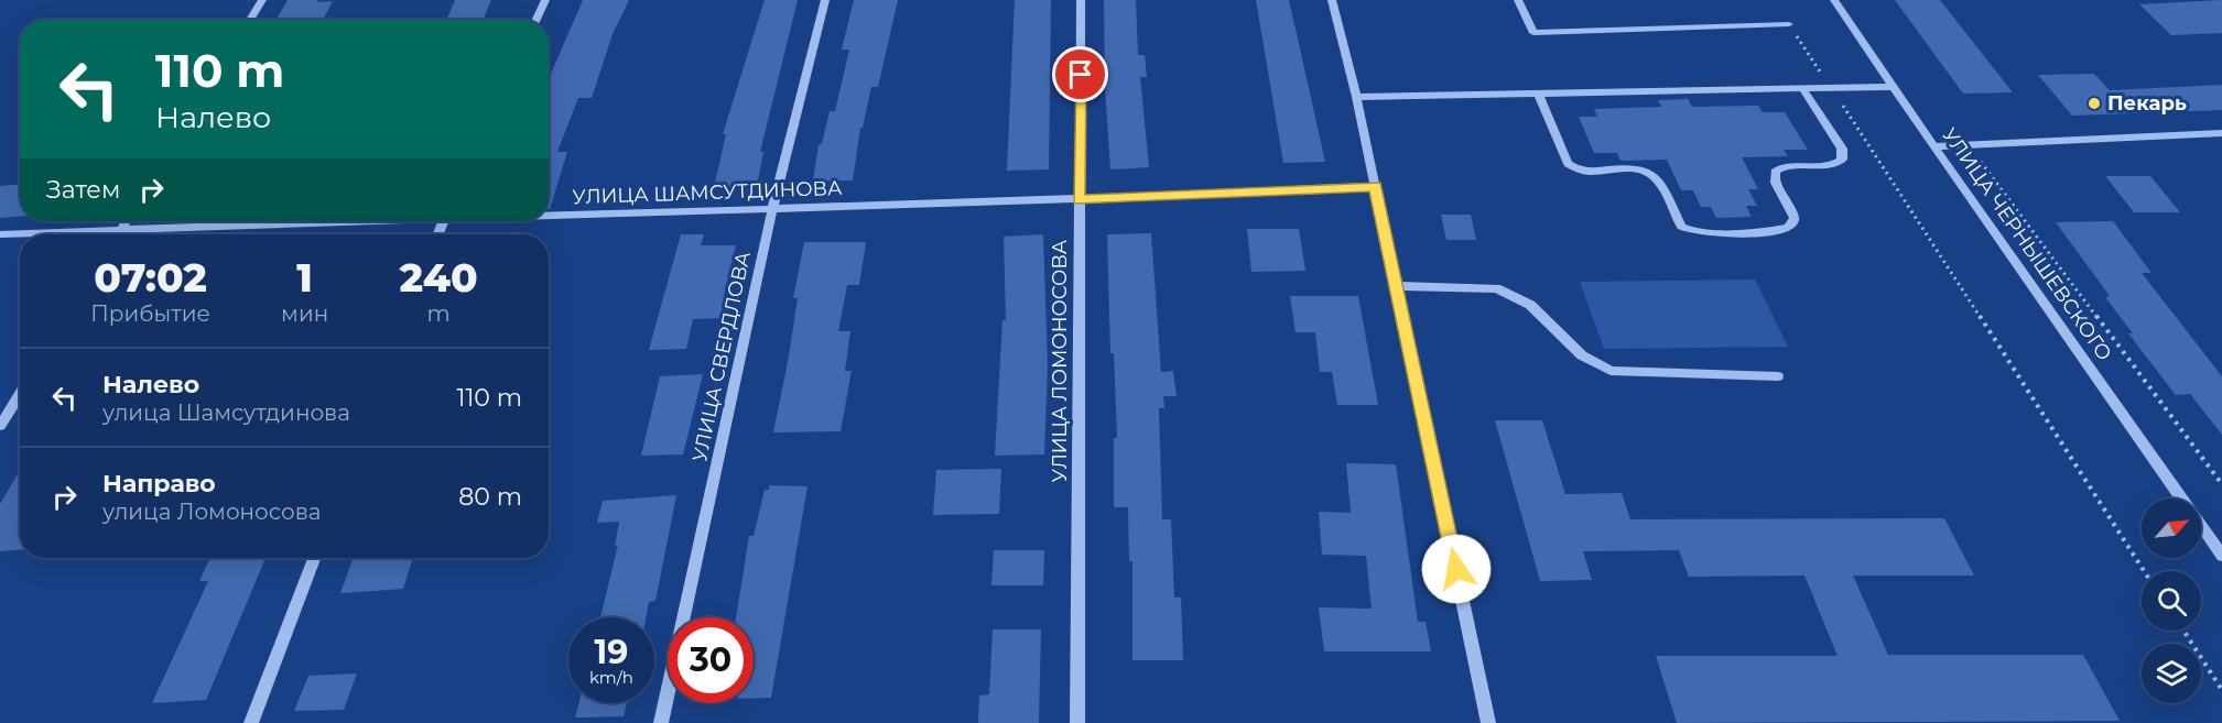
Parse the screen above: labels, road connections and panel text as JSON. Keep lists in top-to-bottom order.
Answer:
{
  "streets": {
    "street": [
      "УЛИЦА ШАМСУТДИНОВА",
      "УЛИЦА ЧЕРНЫШЕВСКОГО",
      "УЛИЦА СВЕРДЛОВА",
      "УЛИЦА ЛОМОНОСОВА"
    ]
  },
  "crossings": [
    ["УЛИЦА ШАМСУТДИНОВА", "УЛИЦА СВЕРДЛОВА"],
    ["УЛИЦА ШАМСУТДИНОВА", "УЛИЦА ЛОМОНОСОВА"]
  ],
  "places": ["Пекарь"],
  "north": "top right",
  "page": {
    "turn": ["110 m", "Налево"],
    "then": "Затем",
    "eta": [
      "07:02",
      "Прибытие",
      "1",
      "мин",
      "240",
      "m"
    ],
    "list": [
      {
        "name": "Налево",
        "note": "улица Шамсутдинова",
        "value": "110 m"
      },
      {
        "name": "Направо",
        "note": "улица Ломоносова",
        "value": "80 m"
      }
    ],
    "speed": "19 km/h",
    "limit": "30"
  }
}
